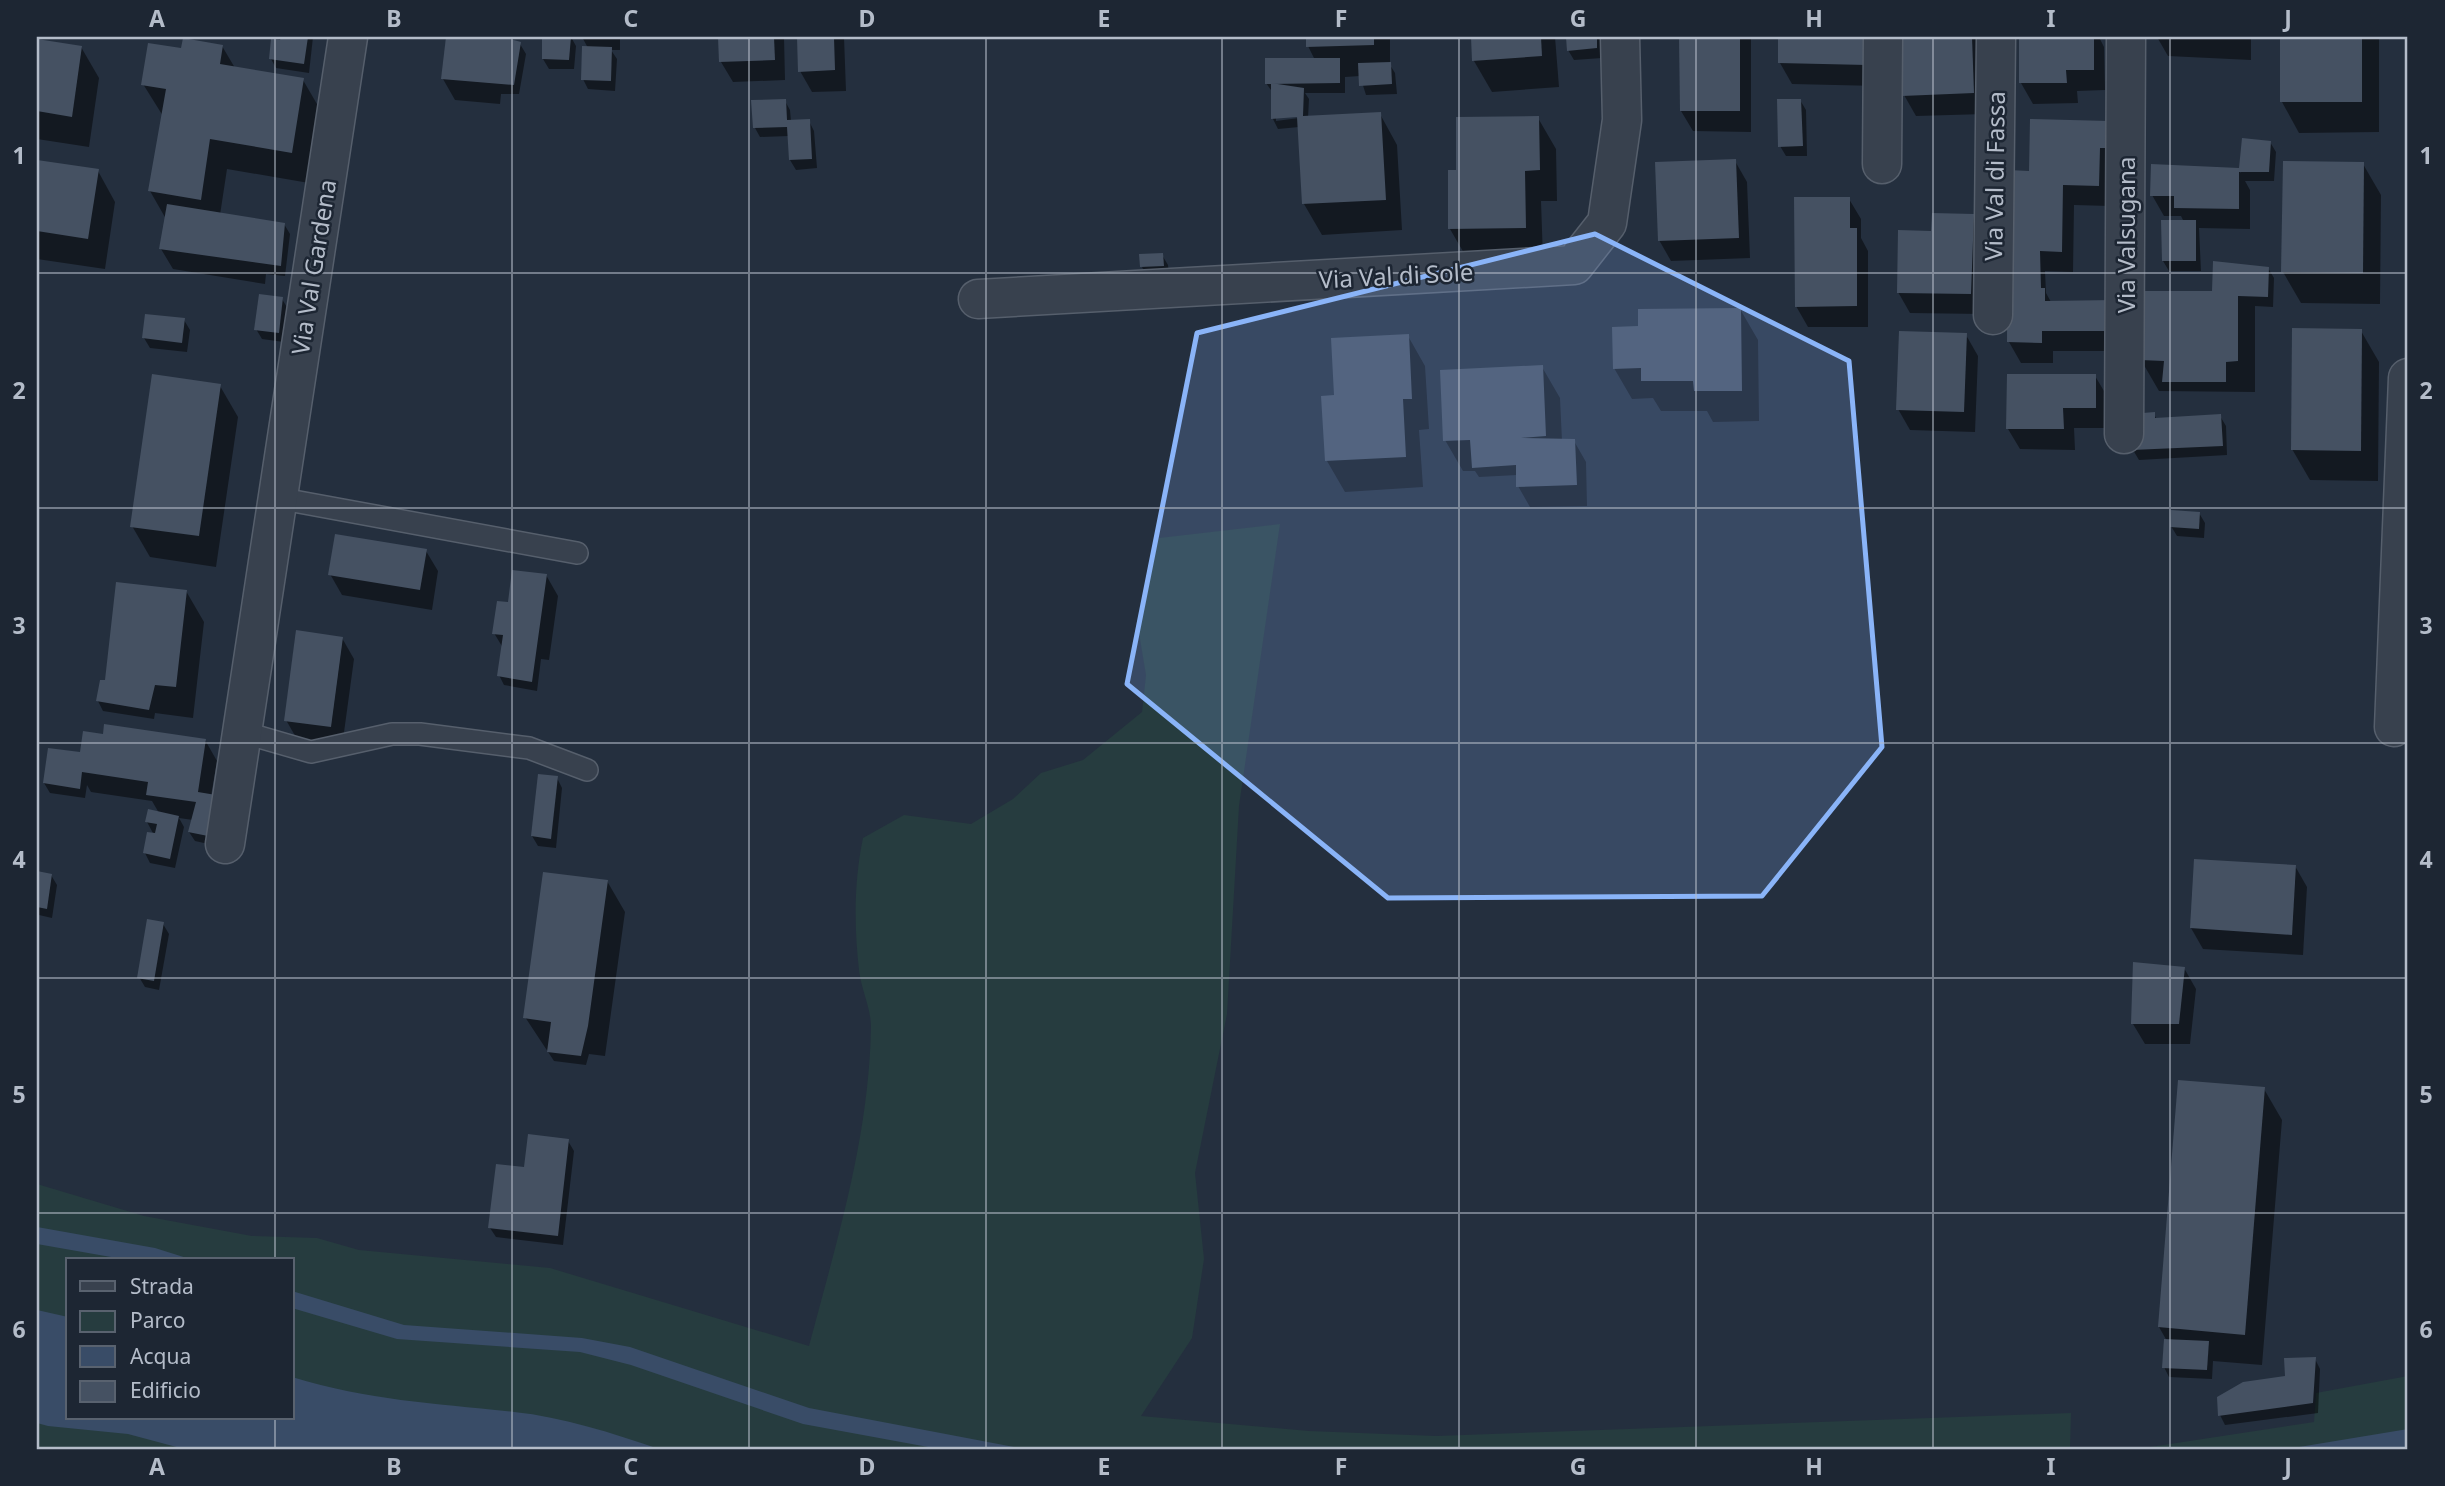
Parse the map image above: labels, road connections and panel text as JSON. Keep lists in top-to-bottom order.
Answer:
{
  "streets": {
    "street": [
      "Via Val di Fassa",
      "Via Valsugana",
      "Via Val Gardena",
      "Via Val di Sole"
    ]
  },
  "legend": [
    "Strada",
    "Parco",
    "Acqua",
    "Edificio"
  ],
  "grid": {
    "columns": [
      "A",
      "B",
      "C",
      "D",
      "E",
      "F",
      "G",
      "H",
      "I",
      "J"
    ],
    "rows": [
      "1",
      "2",
      "3",
      "4",
      "5",
      "6"
    ]
  }
}
